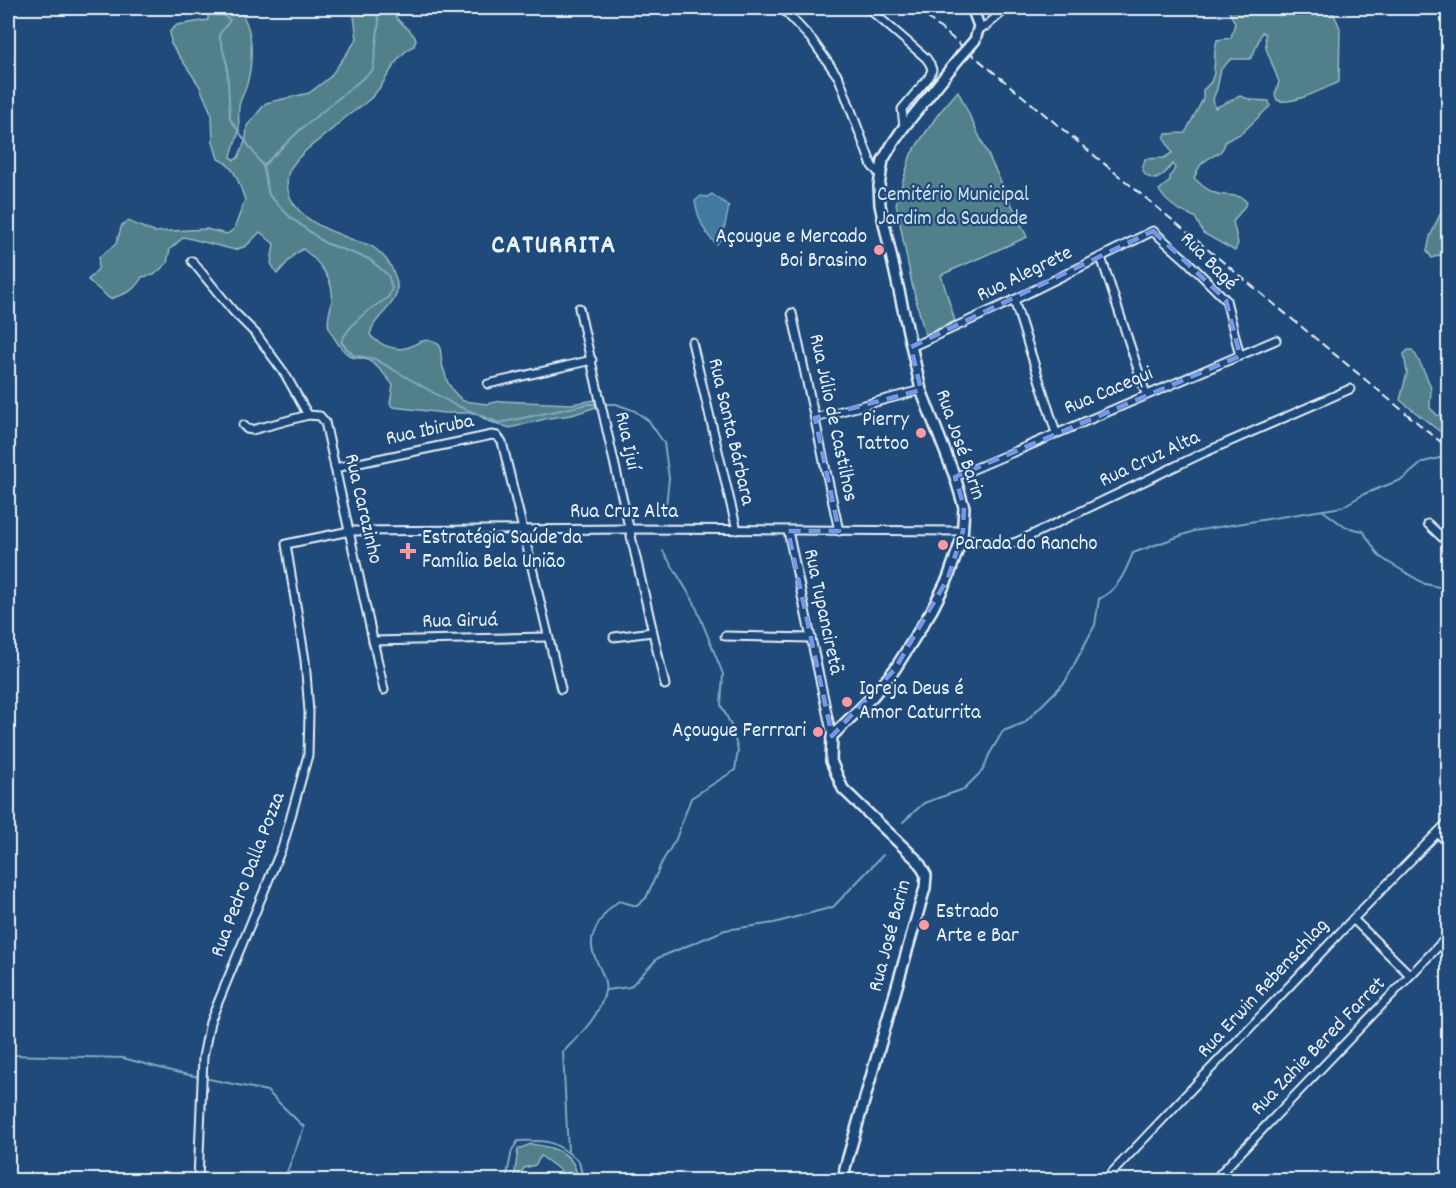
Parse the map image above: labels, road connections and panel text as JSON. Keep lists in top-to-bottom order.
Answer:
{
  "streets": {
    "main road": ["Rua José Barin"],
    "street": [
      "Rua Bagé",
      "Rua Alegrete",
      "Rua Cacequi",
      "Rua Júlio de Castilhos",
      "Rua Ibiruba",
      "Rua Santa Bárbara",
      "Rua Ijuí",
      "Rua Cruz Alta",
      "Rua Carazinho",
      "Rua Tupanciretã",
      "Rua Giruá",
      "Rua Pedro Dalla Pozza",
      "Rua Erwin Rebenschlag",
      "Rua Zahie Bered Farret"
    ]
  },
  "crossings": [
    ["Rua Bagé", "Rua Alegrete"],
    ["Rua Bagé", "Rua Cacequi"],
    ["Rua Alegrete", "Rua José Barin"],
    ["Rua Cacequi", "Rua José Barin"],
    ["Rua Júlio de Castilhos", "Rua Cruz Alta"],
    ["Rua Ibiruba", "Rua Cruz Alta"],
    ["Rua Ibiruba", "Rua Carazinho"],
    ["Rua Santa Bárbara", "Rua Cruz Alta"],
    ["Rua Ijuí", "Rua Cruz Alta"],
    ["Rua José Barin", "Rua Cruz Alta"],
    ["Rua José Barin", "Rua Tupanciretã"],
    ["Rua Cruz Alta", "Rua Carazinho"],
    ["Rua Cruz Alta", "Rua Tupanciretã"],
    ["Rua Cruz Alta", "Rua Pedro Dalla Pozza"],
    ["Rua Carazinho", "Rua Giruá"]
  ],
  "districts": ["CATURRITA"],
  "parks": ["Cemitério Municipal Jardim da Saudade"],
  "places": {
    "other": [
      "Açougue e Mercado Boi Brasino",
      "Pierry Tattoo",
      "Parada do Rancho",
      "Igreja Deus é Amor Caturrita",
      "Açougue Ferrrari",
      "Estrado Arte e Bar"
    ],
    "health": ["Estratégia Saúde da Família Bela União"]
  }
}
